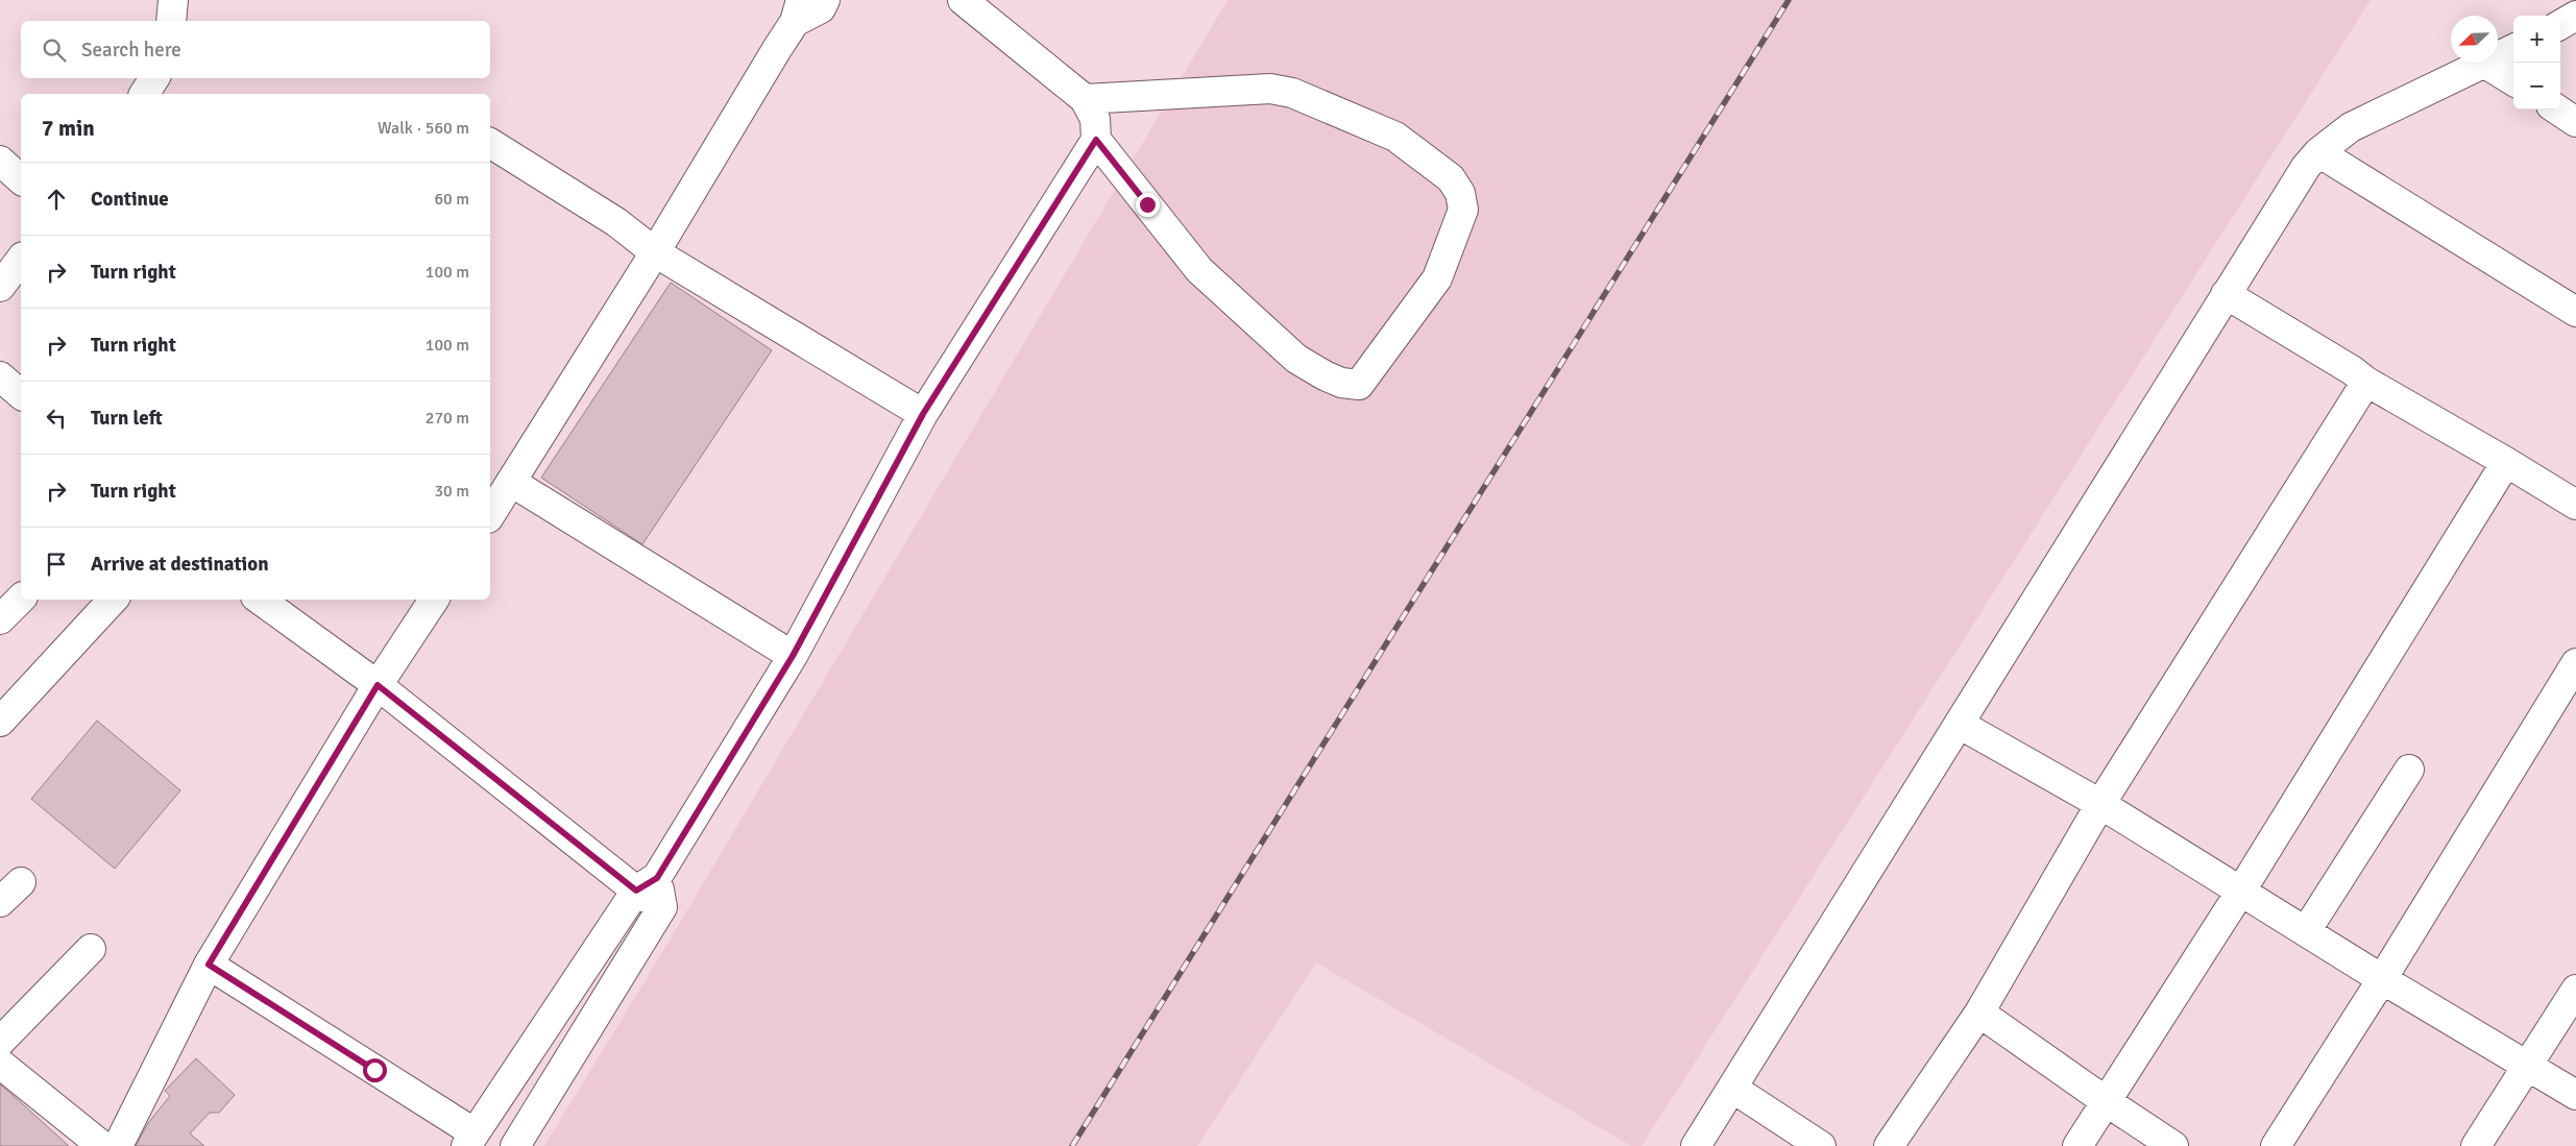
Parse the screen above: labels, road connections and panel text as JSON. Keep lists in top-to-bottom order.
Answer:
{
  "north": "bottom left",
  "page": {
    "map_buttons": ["+", "−"],
    "search": "Search here",
    "heading": ["7 min", "Walk · 560 m"],
    "list": [
      ["Continue", "60 m"],
      ["Turn right", "100 m"],
      ["Turn right", "100 m"],
      ["Turn left", "270 m"],
      ["Turn right", "30 m"],
      "Arrive at destination"
    ]
  }
}
